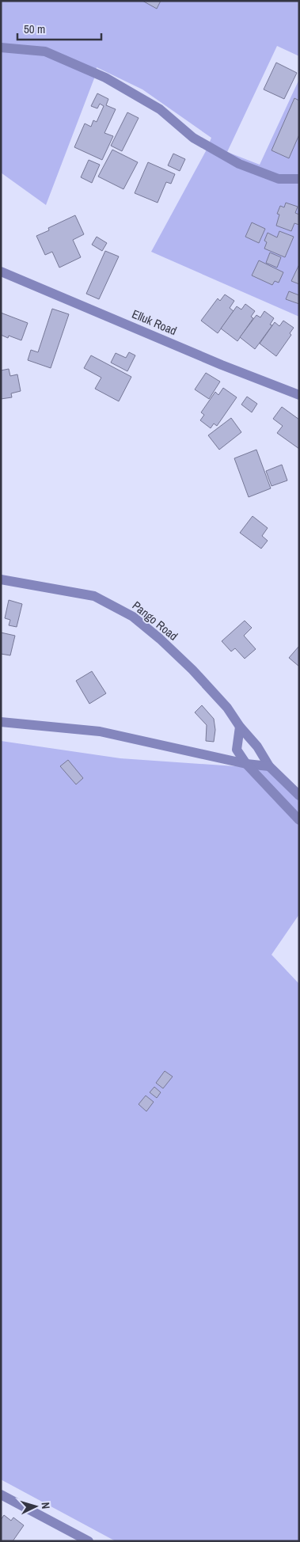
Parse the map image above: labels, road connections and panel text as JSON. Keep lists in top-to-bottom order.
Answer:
{
  "streets": {
    "street": ["Elluk Road", "Pango Road"]
  },
  "scale_bar": "50 m",
  "north": "right"
}
